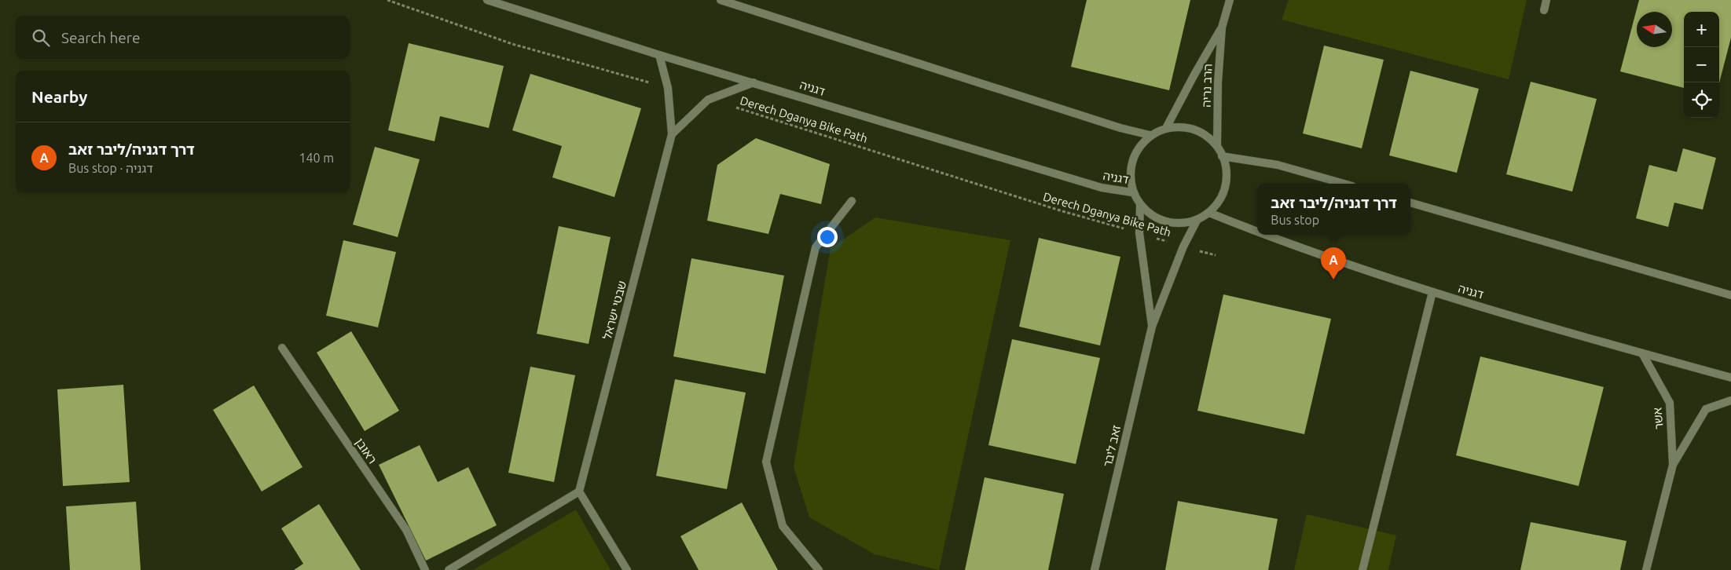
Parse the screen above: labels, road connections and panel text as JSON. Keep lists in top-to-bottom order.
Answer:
{
  "streets": {
    "street": [
      "הרב נריה",
      "דגניה",
      "שבטי ישראל",
      "אשר",
      "זאב ליבר",
      "ראובן"
    ],
    "path": ["Derech Dganya Bike Path"]
  },
  "crossings": [
    ["הרב נריה", "דגניה"],
    ["הרב נריה", "זאב ליבר"],
    ["דגניה", "שבטי ישראל"],
    ["דגניה", "אשר"],
    ["דגניה", "זאב ליבר"],
    ["Derech Dganya Bike Path", "זאב ליבר"]
  ],
  "north": "left",
  "page": {
    "map_buttons": ["+", "−"],
    "search": "Search here",
    "heading": "Nearby",
    "list": [
      {
        "mark": "A",
        "name": "דרך דגניה/ליבר זאב",
        "note": "Bus stop · דגניה",
        "value": "140 m"
      }
    ],
    "popup": ["דרך דגניה/ליבר זאב", "Bus stop"],
    "pins": "A"
  }
}
